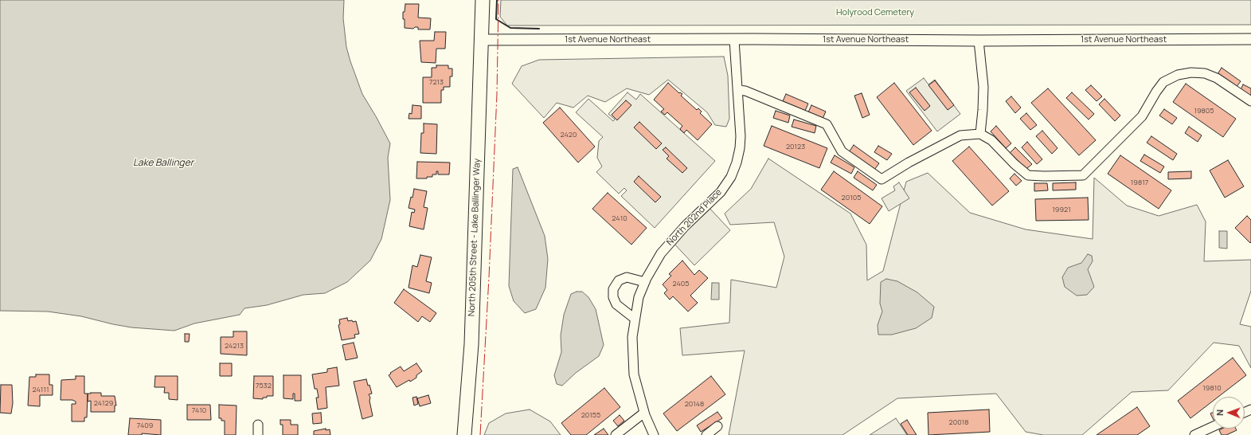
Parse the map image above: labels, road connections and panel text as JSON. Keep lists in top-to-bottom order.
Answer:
{
  "streets": {
    "main road": ["North 205th Street - Lake Ballinger Way"],
    "street": ["1st Avenue Northeast", "North 202nd Place"]
  },
  "crossings": [
    ["1st Avenue Northeast", "North 202nd Place"],
    ["1st Avenue Northeast", "North 205th Street - Lake Ballinger Way"]
  ],
  "water": ["Lake Ballinger"],
  "parks": ["Holyrood Cemetery"],
  "house_numbers": [
    "7213",
    "19805",
    "2420",
    "20123",
    "19817",
    "20105",
    "19921",
    "2410",
    "2405",
    "24213",
    "7532",
    "19810",
    "24111",
    "24129",
    "20148",
    "7410",
    "20155",
    "20018",
    "7409"
  ],
  "north": "left"
}
